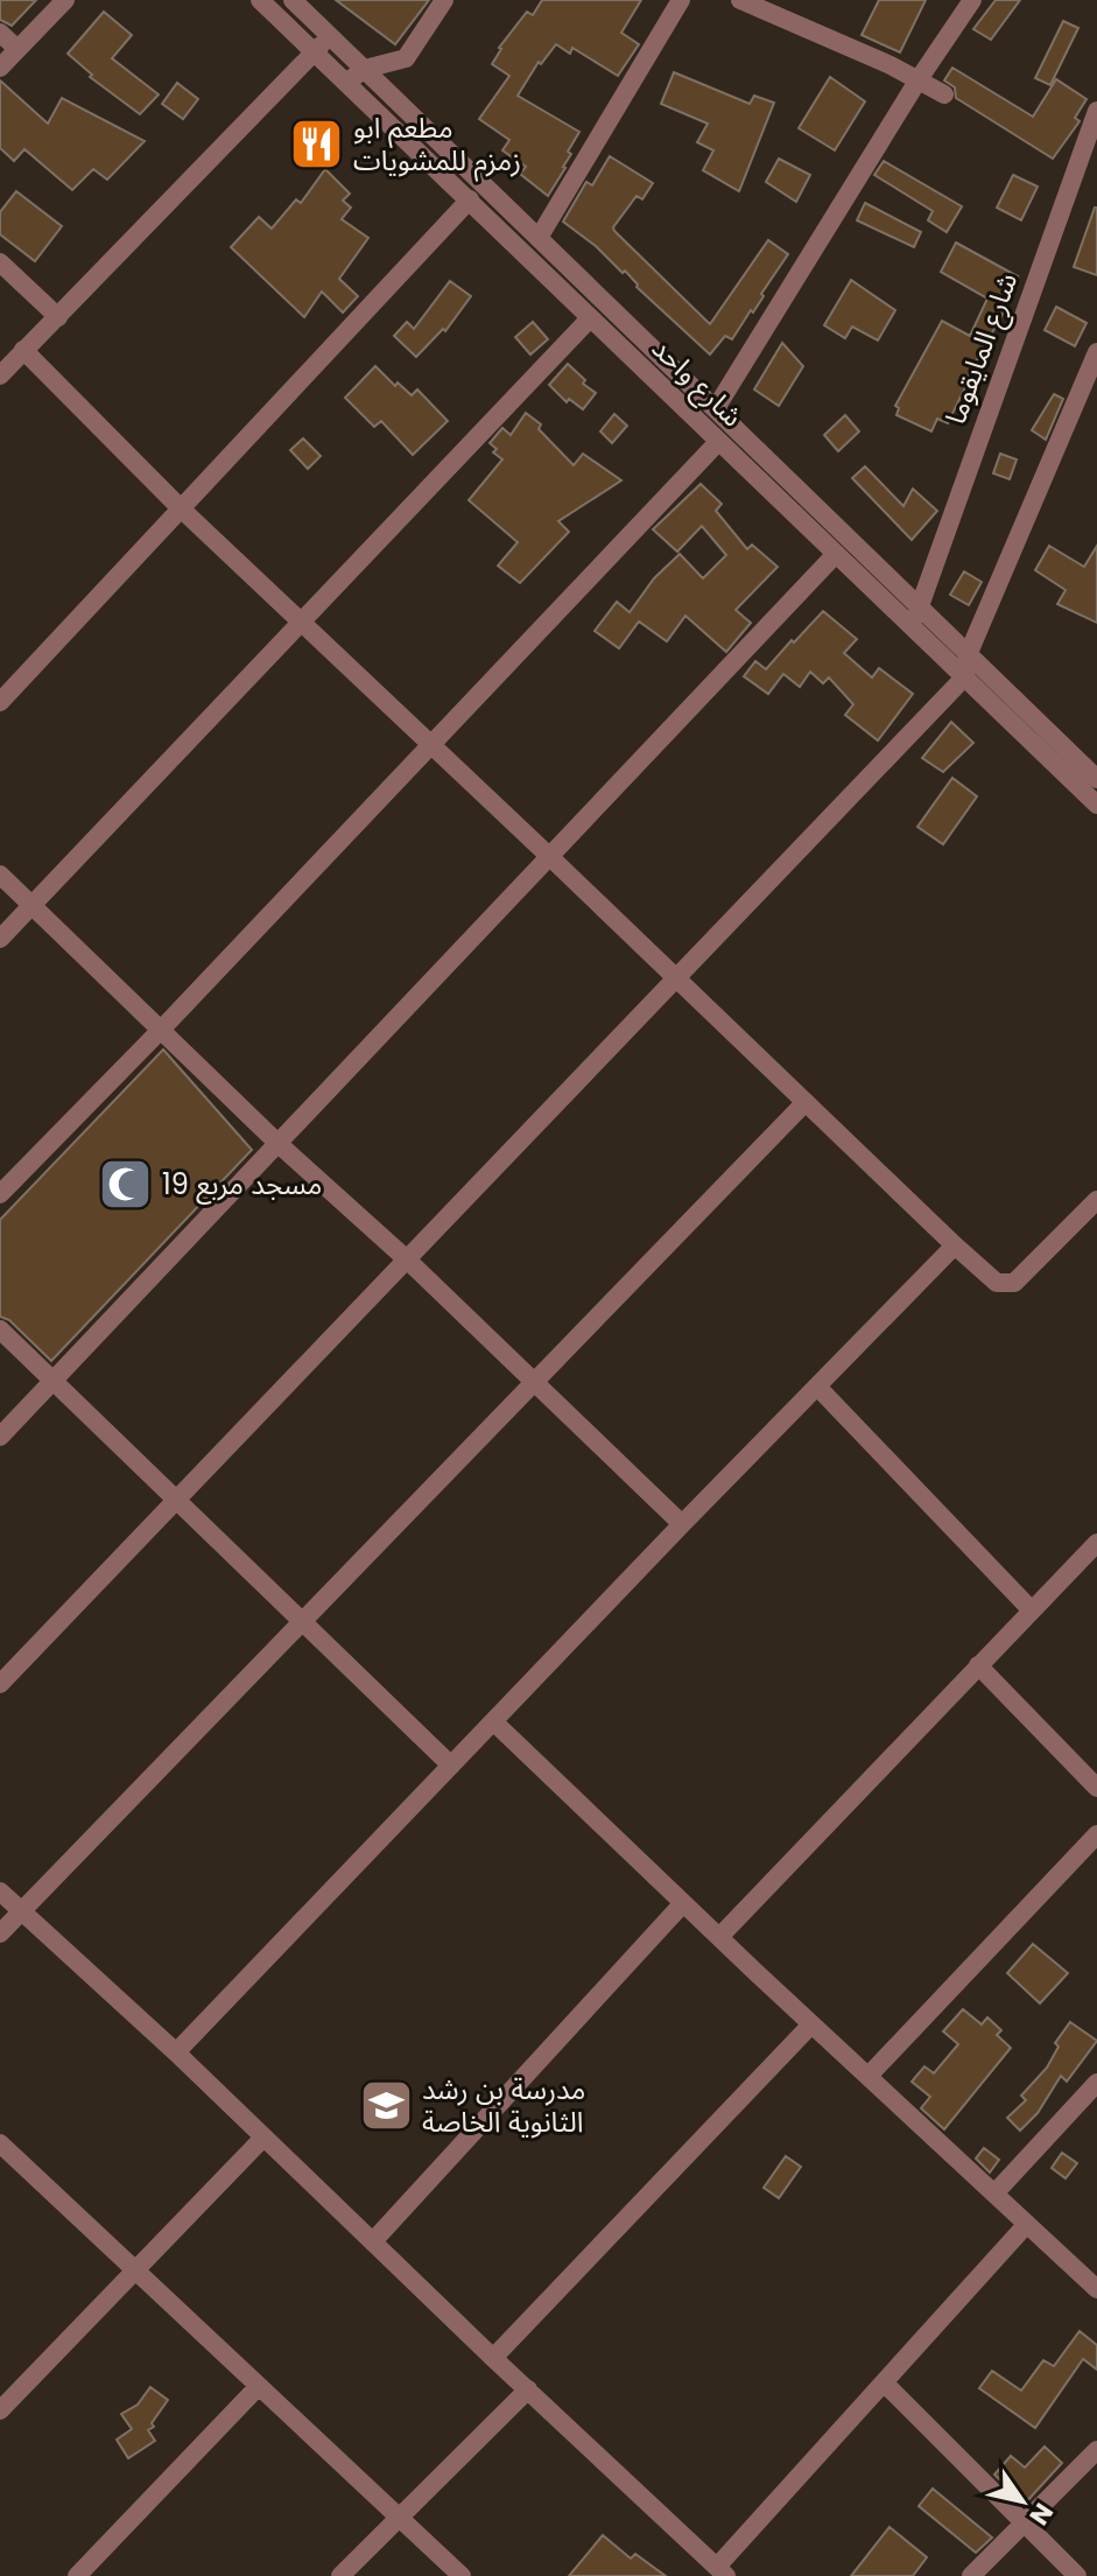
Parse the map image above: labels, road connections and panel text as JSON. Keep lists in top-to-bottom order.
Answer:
{
  "streets": {
    "street": ["شارع المايقوما", "شارع واحد"]
  },
  "crossings": [
    ["شارع المايقوما", "شارع واحد"]
  ],
  "places": {
    "restaurant": ["مطعم ابو زمزم للمشويات"],
    "mosque": ["مسجد مربع 19"],
    "school or university": ["مدرسة بن رشد الثانوية الخاصة"]
  },
  "north": "bottom right"
}
